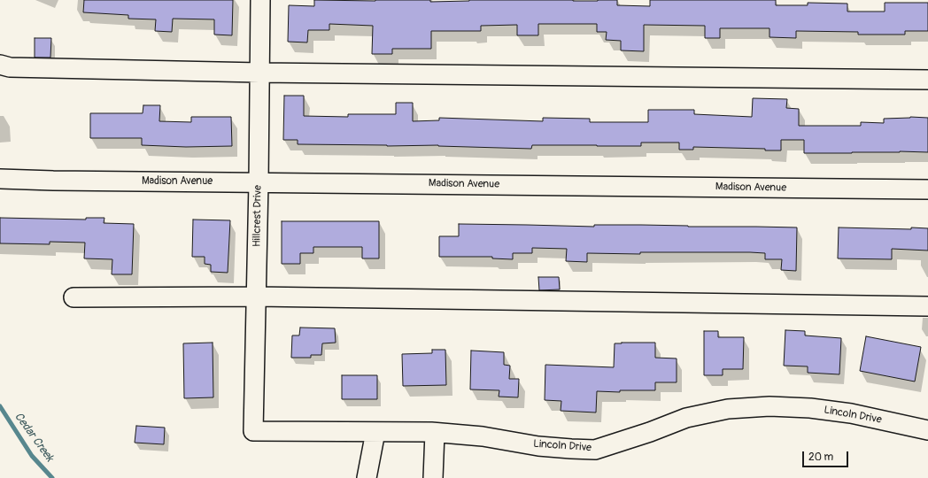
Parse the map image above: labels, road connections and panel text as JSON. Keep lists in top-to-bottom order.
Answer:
{
  "streets": {
    "street": ["Madison Avenue", "Hillcrest Drive", "Lincoln Drive"]
  },
  "crossings": [
    ["Madison Avenue", "Hillcrest Drive"],
    ["Hillcrest Drive", "Lincoln Drive"]
  ],
  "water": ["Cedar Creek"],
  "scale_bar": "20 m"
}
